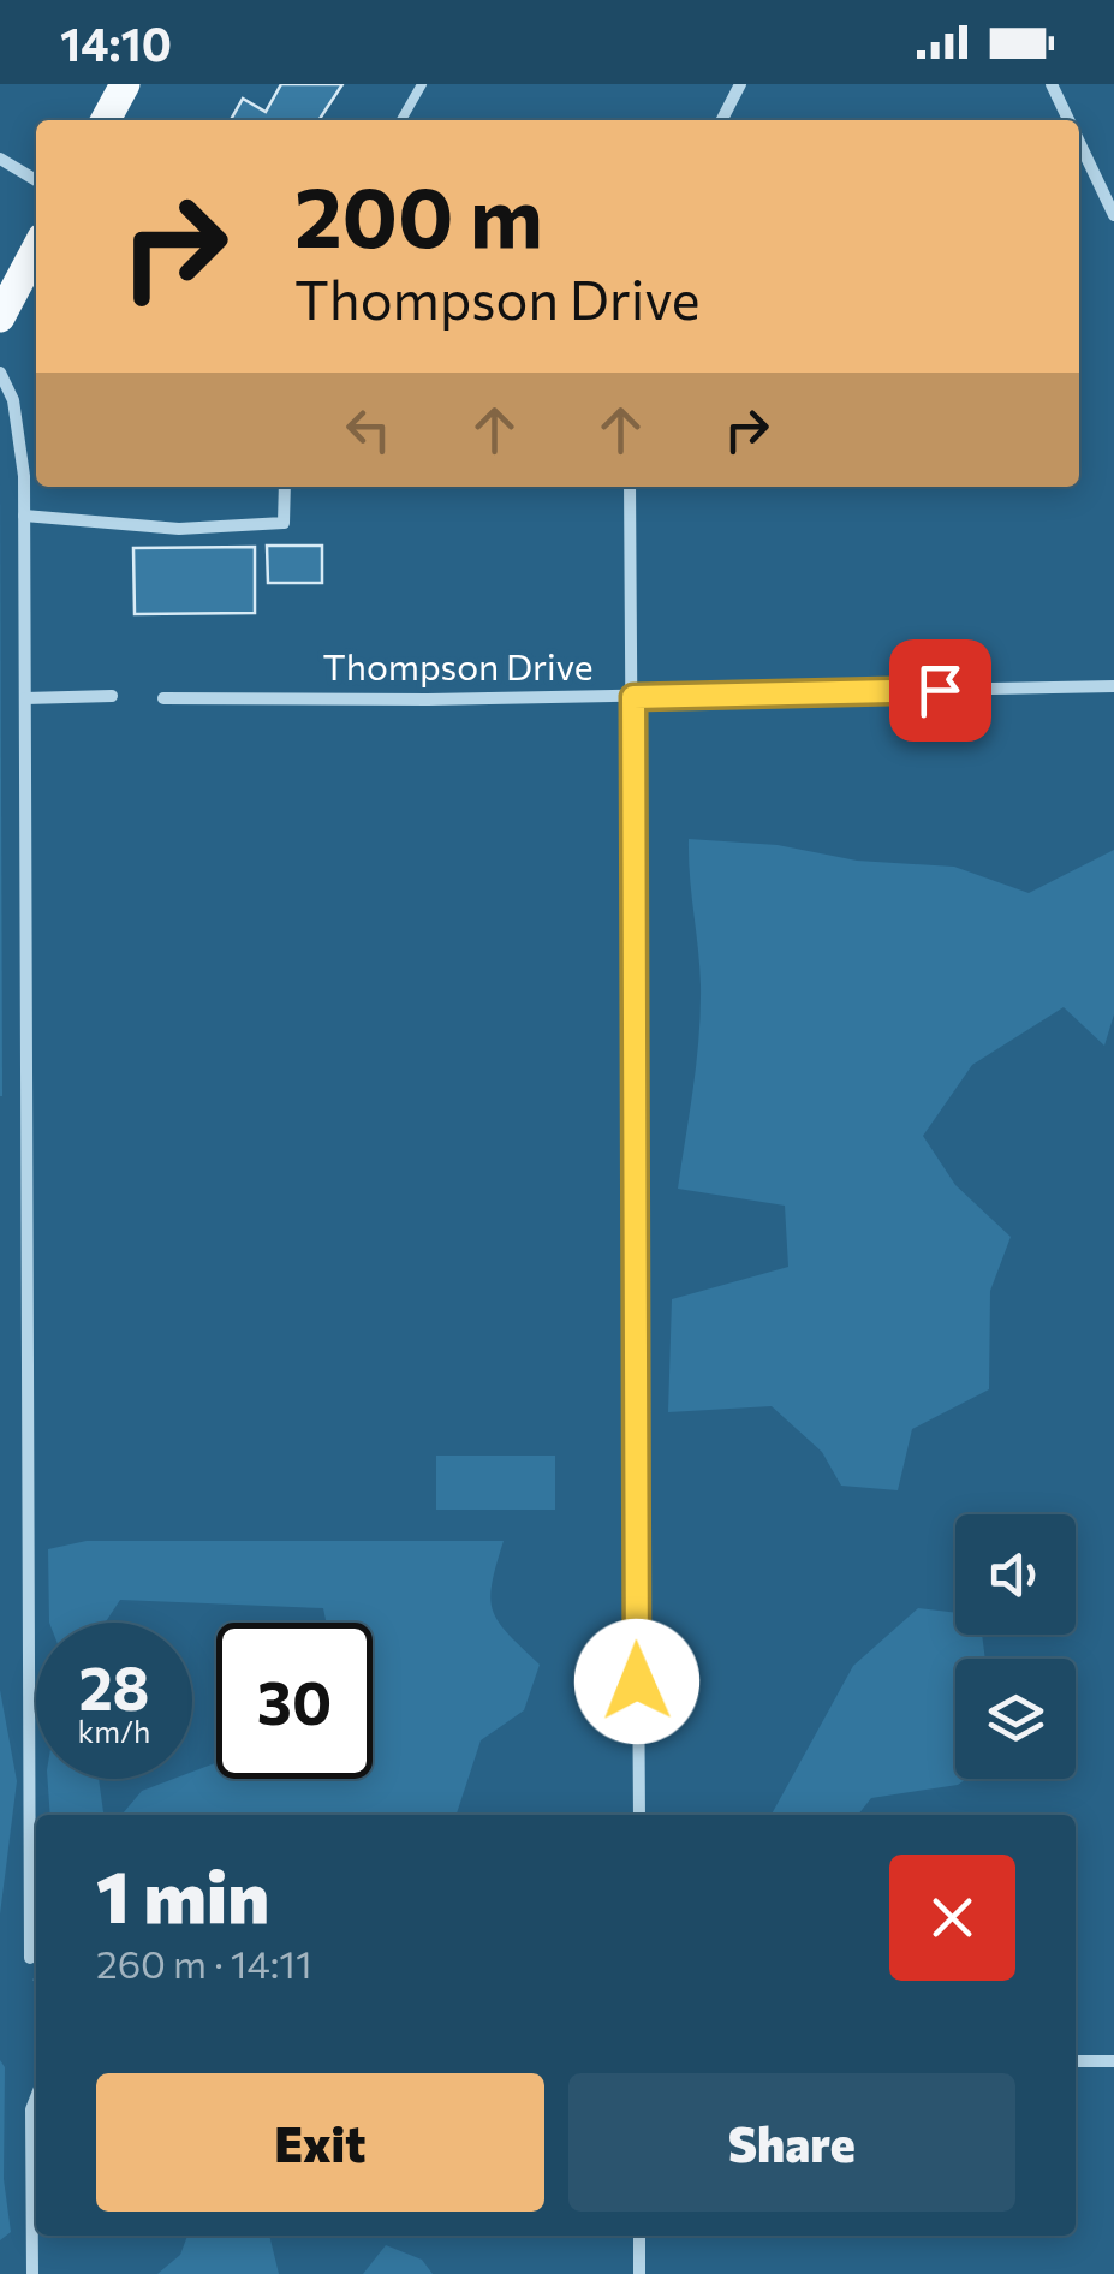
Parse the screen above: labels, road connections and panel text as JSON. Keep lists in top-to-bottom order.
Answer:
{
  "streets": {
    "street": ["Thompson Drive"]
  },
  "page": {
    "status": "14:10",
    "turn": ["200 m", "Thompson Drive"],
    "speed": "28 km/h",
    "limit": "30",
    "heading": ["1 min", "260 m · 14:11"],
    "buttons": ["Exit", "Share"]
  }
}
